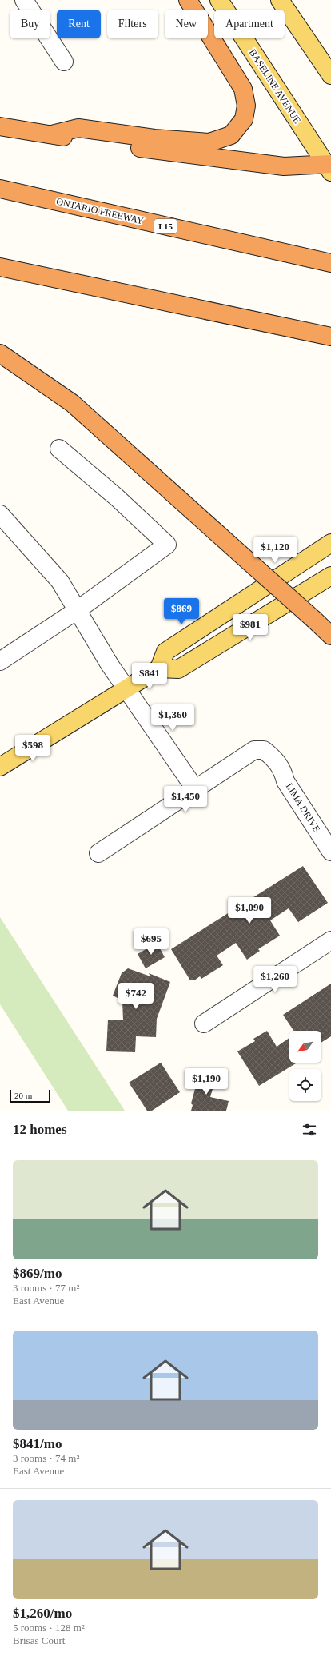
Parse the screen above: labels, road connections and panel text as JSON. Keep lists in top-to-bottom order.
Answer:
{
  "streets": {
    "highway": ["ONTARIO FREEWAY", "I 15"],
    "main road": ["BASELINE AVENUE"],
    "street": ["LIMA DRIVE"]
  },
  "scale_bar": "20 m",
  "north": "bottom left",
  "page": {
    "chip": [
      "Buy",
      "Rent",
      "Filters",
      "New",
      "Apartment"
    ],
    "price": [
      "$1,120",
      "$869",
      "$981",
      "$841",
      "$1,360",
      "$598",
      "$1,450",
      "$1,090",
      "$695",
      "$1,260",
      "$742",
      "$1,190"
    ],
    "scale": "20 m",
    "heading": "12 homes",
    "list": [
      {
        "name": "$869/mo",
        "note": "3 rooms · 77 m² · East Avenue"
      },
      {
        "name": "$841/mo",
        "note": "3 rooms · 74 m² · East Avenue"
      },
      {
        "name": "$1,260/mo",
        "note": "5 rooms · 128 m² · Brisas Court"
      }
    ]
  }
}
